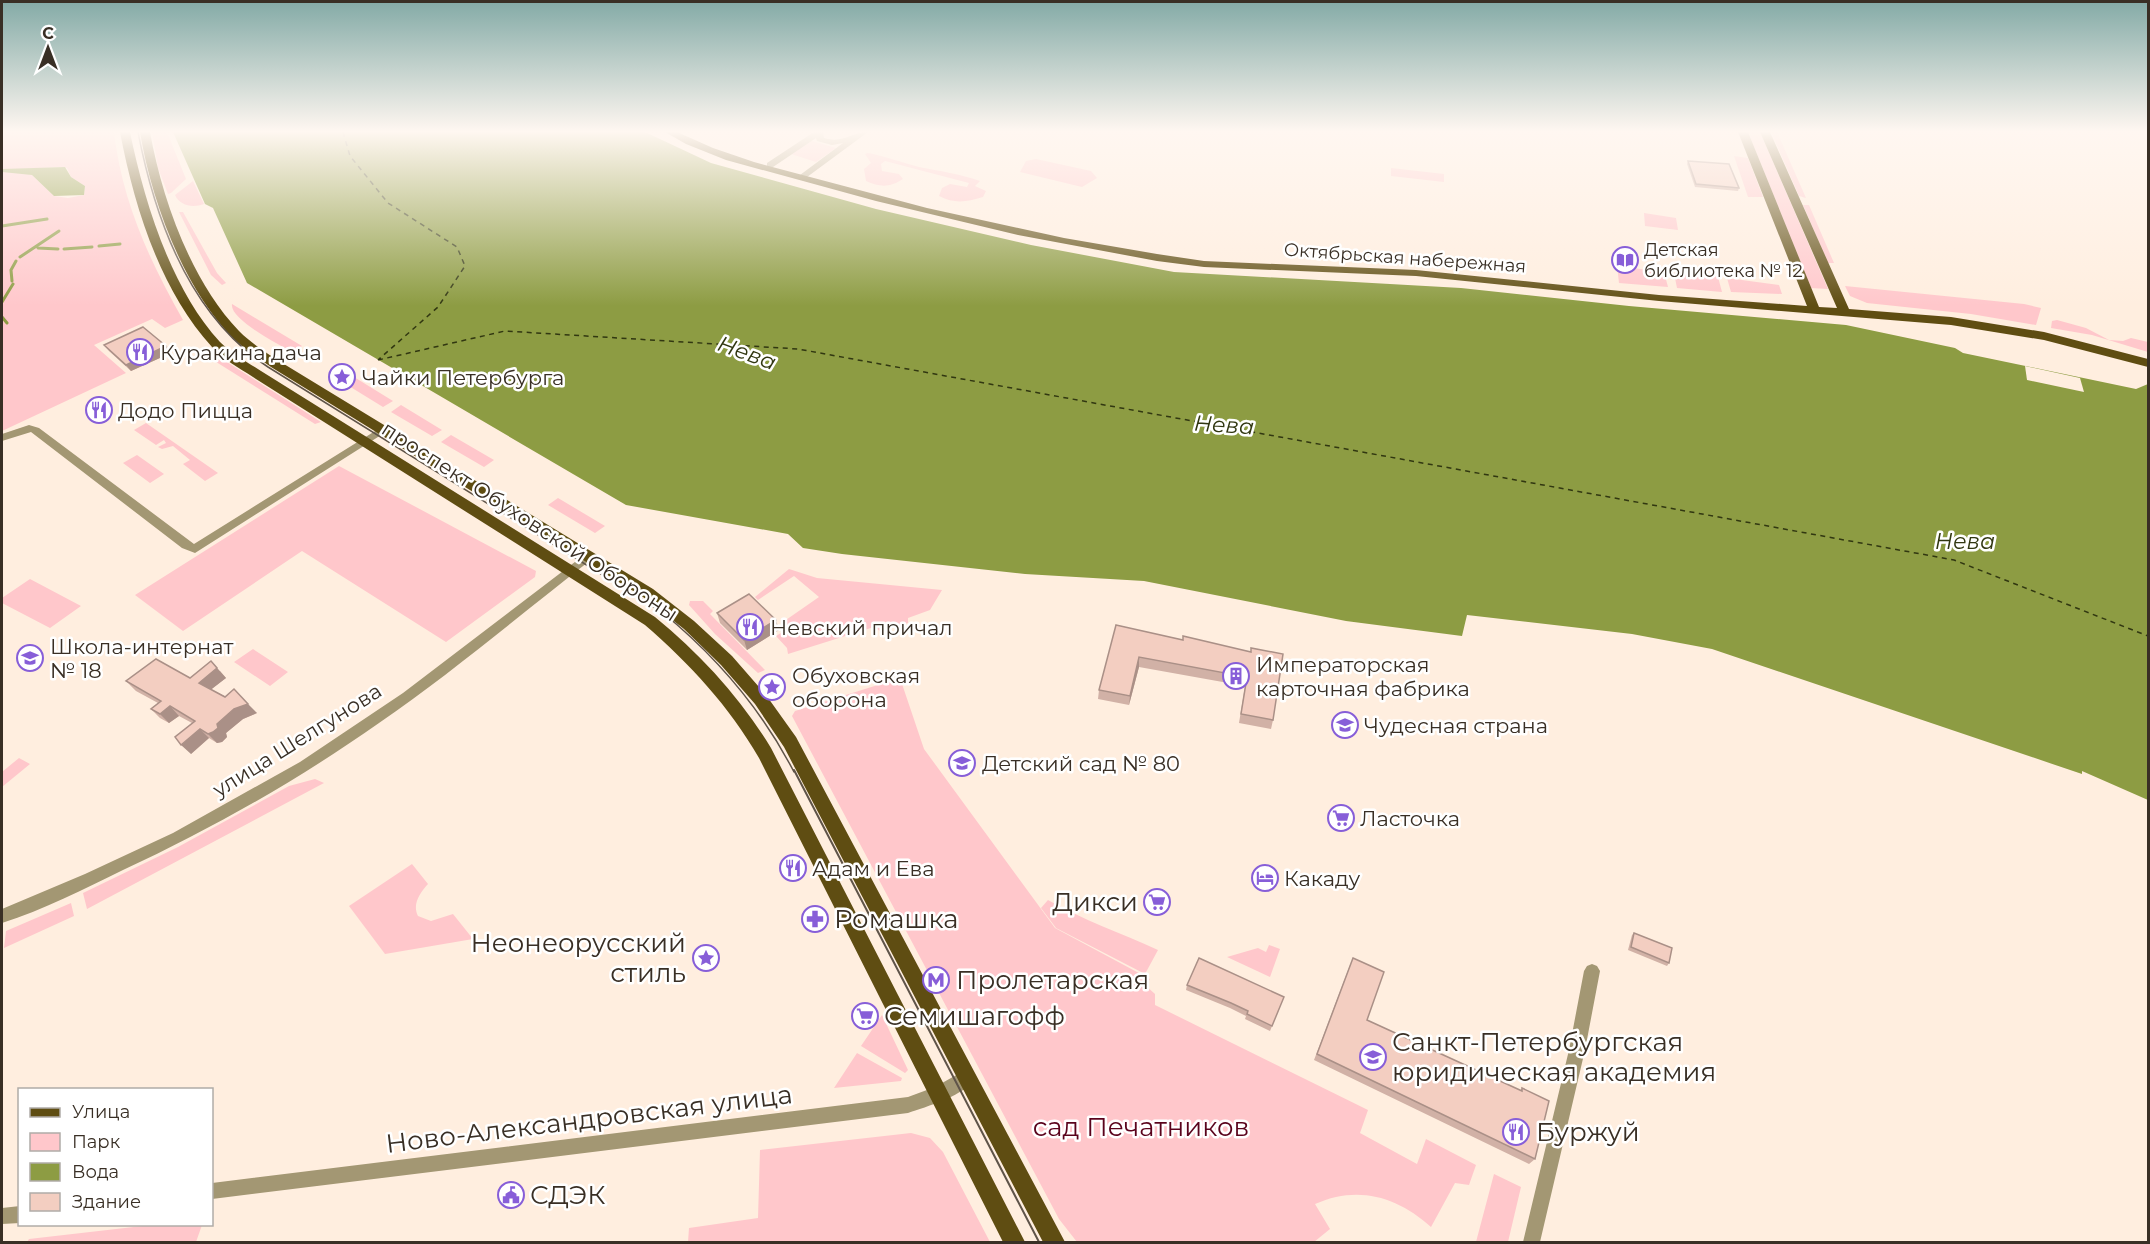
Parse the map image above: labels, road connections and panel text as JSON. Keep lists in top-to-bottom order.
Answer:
{
  "streets": {
    "main road": ["Октябрьская набережная", "проспект Обуховской Обороны"],
    "street": ["улица Шелгунова", "Ново-Александровская улица"]
  },
  "crossings": [
    ["проспект Обуховской Обороны", "улица Шелгунова"],
    ["проспект Обуховской Обороны", "Ново-Александровская улица"]
  ],
  "water": ["Нева"],
  "parks": ["сад Печатников"],
  "places": {
    "library": ["Детская библиотека № 12"],
    "restaurant": [
      "Куракина дача",
      "Додо Пицца",
      "Невский причал",
      "Адам и Ева",
      "Буржуй"
    ],
    "place": ["Чайки Петербурга", "Обуховская оборона", "Неонеорусский стиль"],
    "school or university": [
      "Школа-интернат № 18",
      "Чудесная страна",
      "Детский сад № 80",
      "Санкт-Петербургская юридическая академия"
    ],
    "building": ["Императорская карточная фабрика"],
    "supermarket": ["Ласточка", "Дикси", "Семишагофф"],
    "hotel": ["Какаду"],
    "pharmacy": ["Ромашка"],
    "metro station": ["Пролетарская"],
    "public building": ["СДЭК"]
  },
  "legend": [
    "Улица",
    "Парк",
    "Вода",
    "Здание"
  ],
  "north": "top"
}
